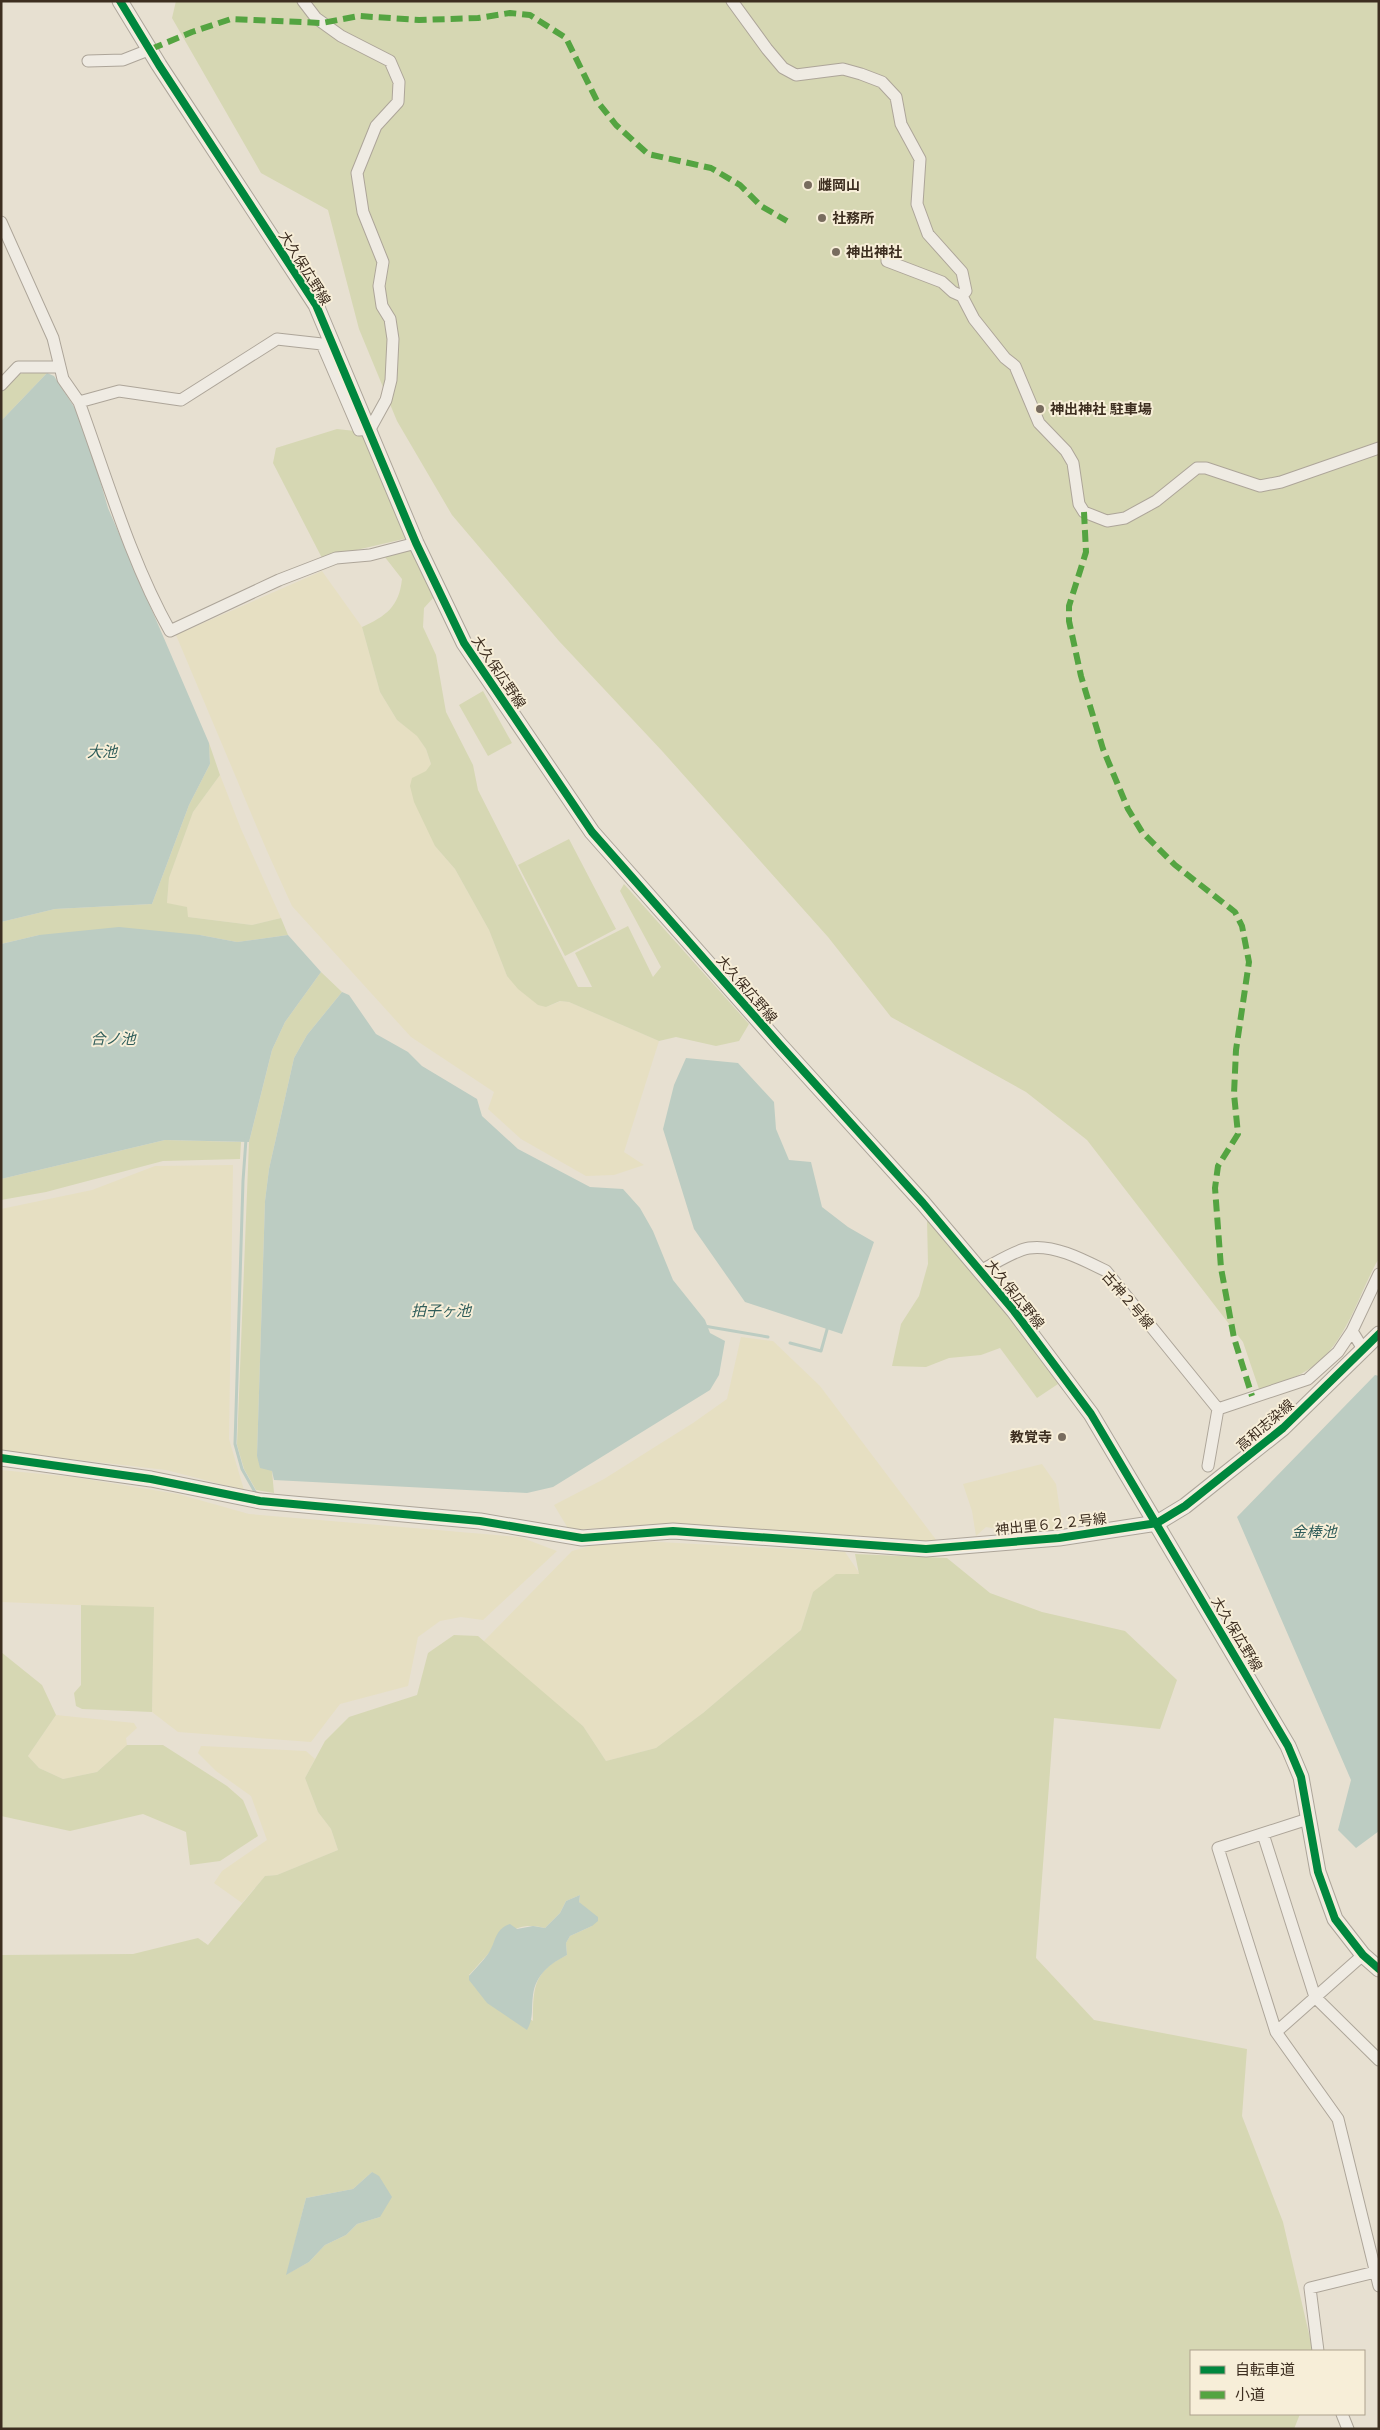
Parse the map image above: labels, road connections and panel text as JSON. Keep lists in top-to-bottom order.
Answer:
{
  "streets": {
    "street": [
      "大久保広野線",
      "古神２号線",
      "高和志染線",
      "神出里６２２号線"
    ]
  },
  "crossings": [
    ["大久保広野線", "古神２号線"],
    ["大久保広野線", "高和志染線"],
    ["大久保広野線", "神出里６２２号線"],
    ["高和志染線", "神出里６２２号線"]
  ],
  "water": [
    "大池",
    "合ノ池",
    "拍子ヶ池",
    "金棒池"
  ],
  "places": [
    "雌岡山",
    "社務所",
    "神出神社",
    "神出神社 駐車場",
    "教覚寺"
  ],
  "legend": ["自転車道", "小道"]
}
